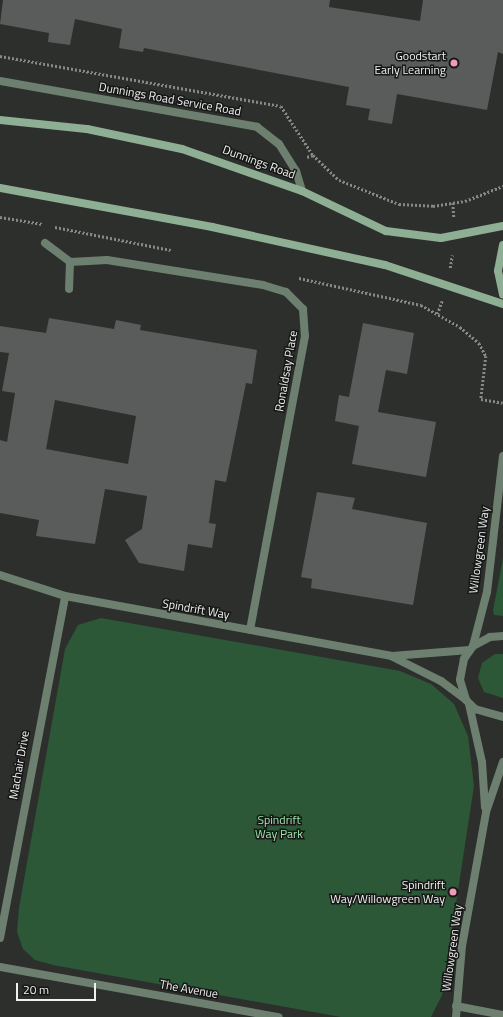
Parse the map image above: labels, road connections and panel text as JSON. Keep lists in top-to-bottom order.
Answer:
{
  "streets": {
    "main road": ["Dunnings Road"],
    "street": [
      "Dunnings Road Service Road",
      "Ronaldsay Place",
      "Willowgreen Way",
      "Spindrift Way",
      "Machair Drive",
      "The Avenue"
    ]
  },
  "crossings": [
    ["Dunnings Road Service Road", "Dunnings Road"],
    ["Ronaldsay Place", "Spindrift Way"],
    ["Willowgreen Way", "Spindrift Way"],
    ["Spindrift Way", "Machair Drive"]
  ],
  "parks": ["Spindrift Way Park"],
  "places": ["Goodstart Early Learning", "Spindrift Way/Willowgreen Way"],
  "scale_bar": "20 m"
}
